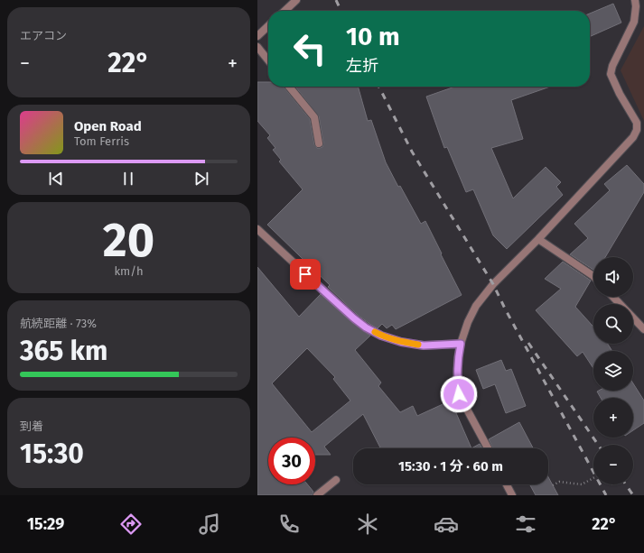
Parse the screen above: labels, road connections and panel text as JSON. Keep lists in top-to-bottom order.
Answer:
{
  "page": {
    "tile": [
      "エアコン",
      ["20", "km/h"],
      ["航続距離 · 73%", "365 km"],
      ["到着", "15:30"]
    ],
    "turn": ["10 m", "左折"],
    "heat": ["−", "22°", "+"],
    "song": ["Open Road", "Tom Ferris"],
    "map_buttons": ["+", "−"],
    "limit": "30",
    "trip": "15:30 · 1 分 · 60 m",
    "tabs": ["15:29", "22°"]
  }
}
